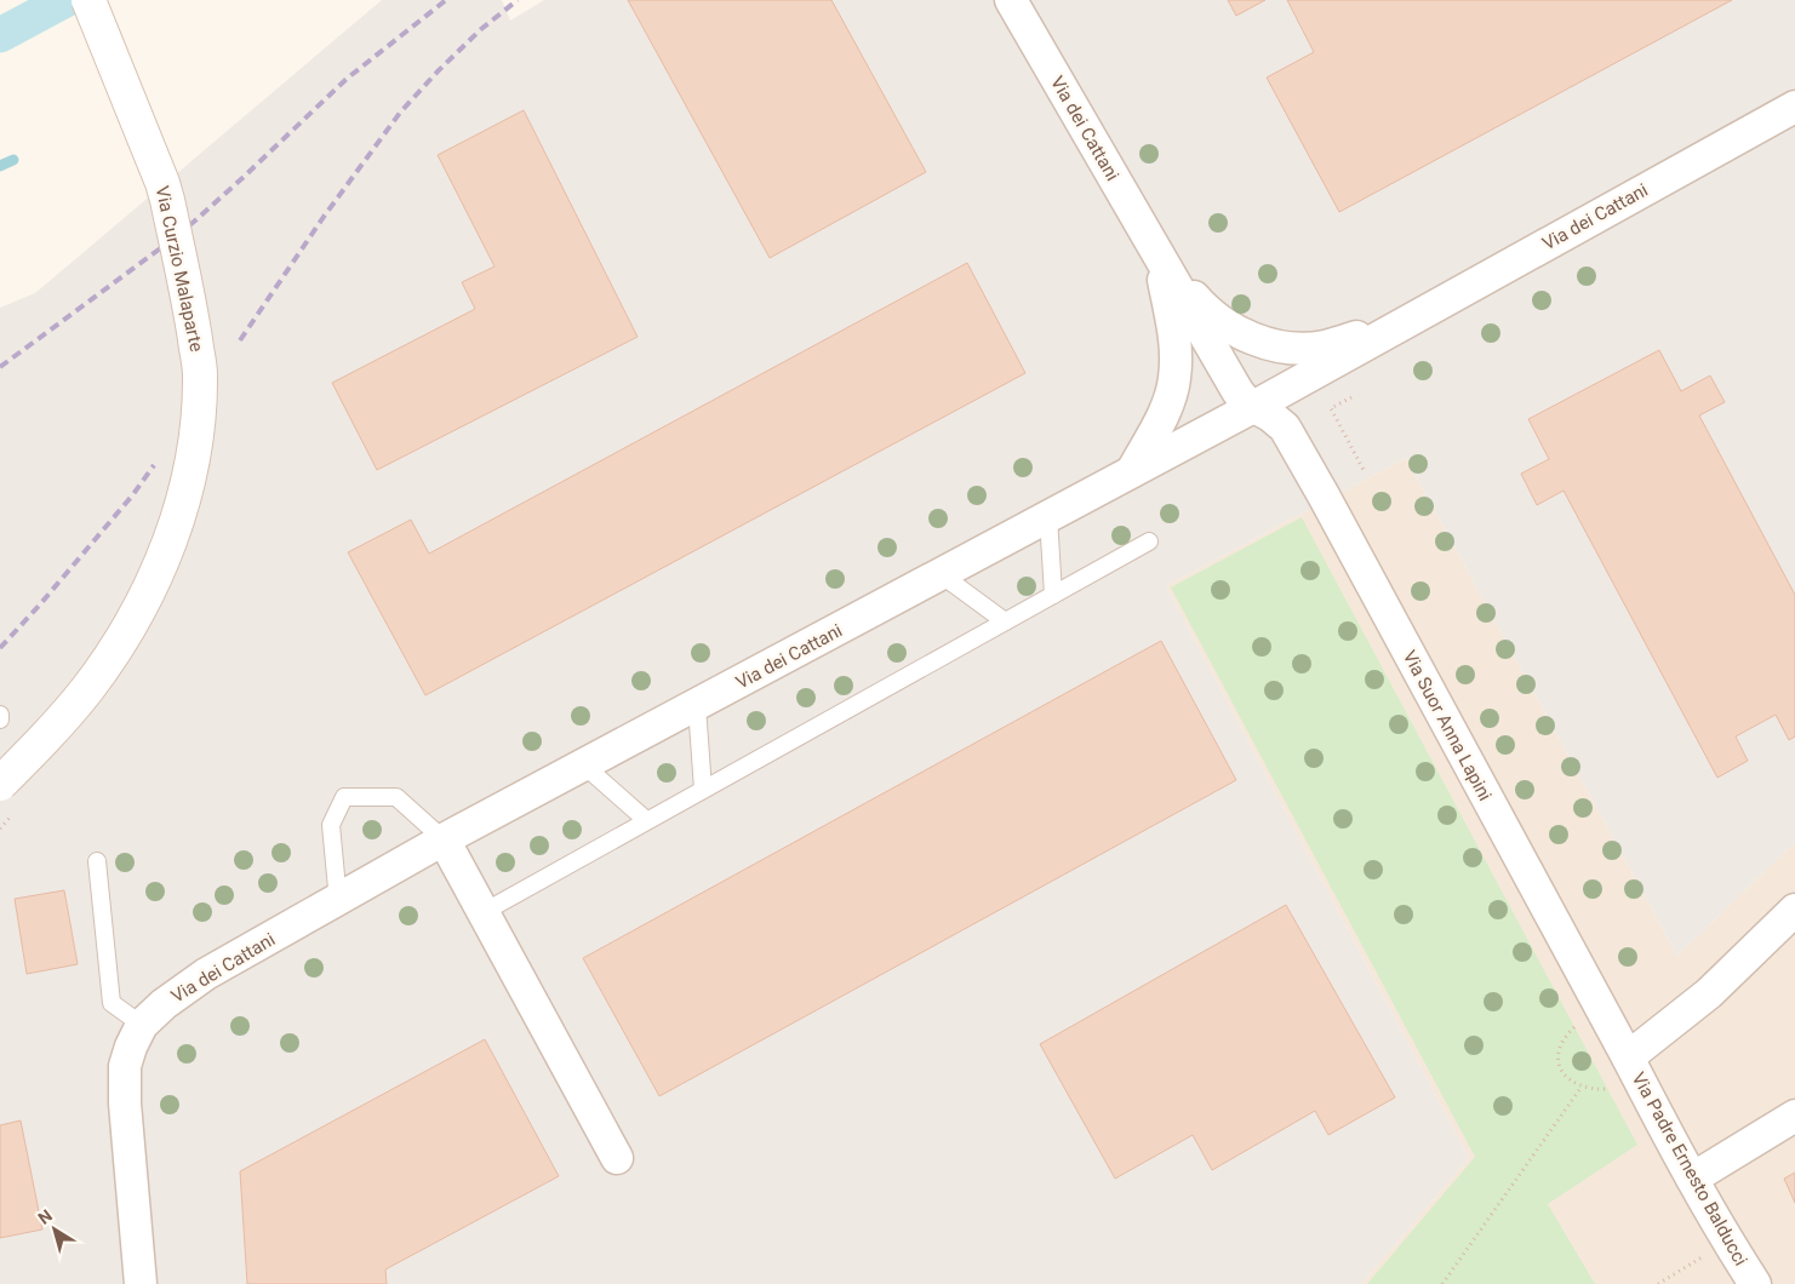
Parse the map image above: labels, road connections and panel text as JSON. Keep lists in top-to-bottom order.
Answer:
{
  "streets": {
    "street": [
      "Via dei Cattani",
      "Via Curzio Malaparte",
      "Via Suor Anna Lapini",
      "Via Padre Ernesto Balducci"
    ]
  },
  "crossings": [
    ["Via dei Cattani", "Via Suor Anna Lapini"],
    ["Via Suor Anna Lapini", "Via Padre Ernesto Balducci"]
  ],
  "north": "top left"
}
